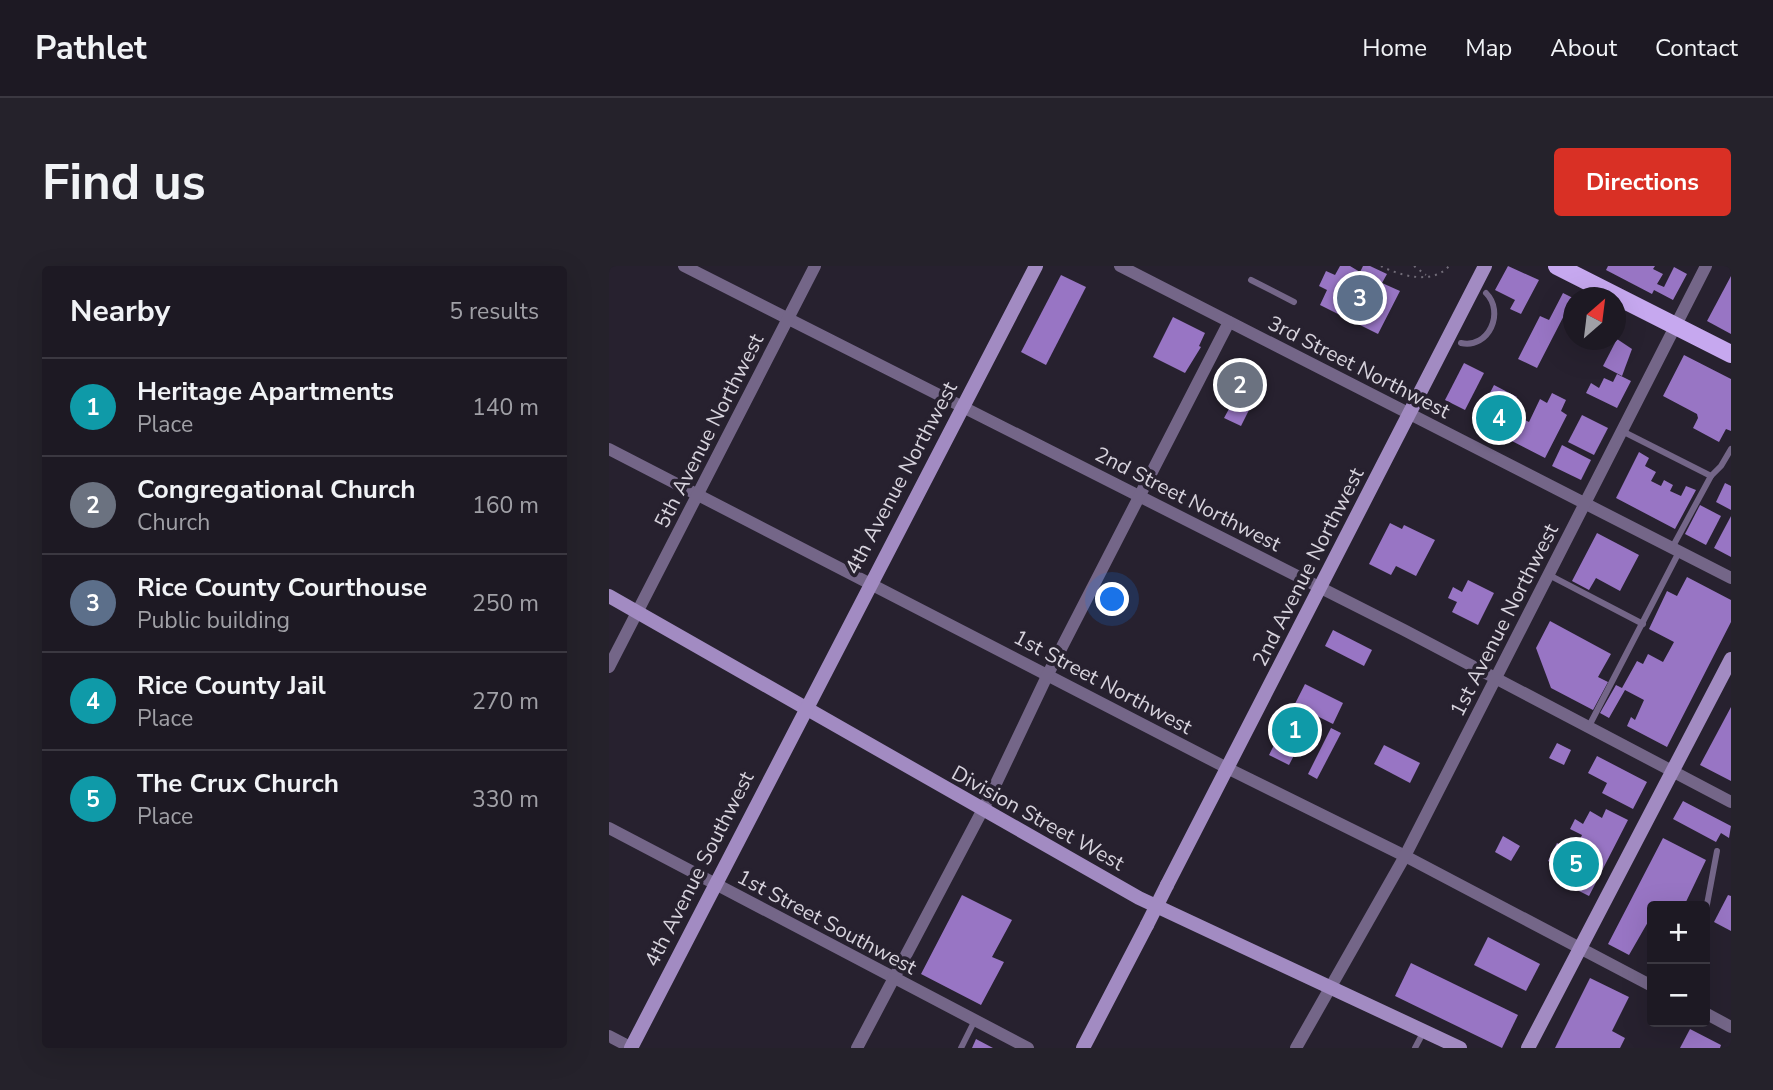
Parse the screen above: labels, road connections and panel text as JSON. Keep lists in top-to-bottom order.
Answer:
{
  "streets": {
    "street": [
      "3rd Street Northwest",
      "5th Avenue Northwest",
      "4th Avenue Northwest",
      "2nd Street Northwest",
      "2nd Avenue Northwest",
      "1st Avenue Northwest",
      "1st Street Northwest",
      "Division Street West",
      "4th Avenue Southwest",
      "1st Street Southwest"
    ]
  },
  "crossings": [
    ["3rd Street Northwest", "2nd Avenue Northwest"],
    ["3rd Street Northwest", "1st Avenue Northwest"],
    ["5th Avenue Northwest", "2nd Street Northwest"],
    ["5th Avenue Northwest", "1st Street Northwest"],
    ["5th Avenue Northwest", "Division Street West"],
    ["4th Avenue Northwest", "2nd Street Northwest"],
    ["4th Avenue Northwest", "1st Street Northwest"],
    ["4th Avenue Northwest", "Division Street West"],
    ["4th Avenue Northwest", "4th Avenue Southwest"],
    ["2nd Street Northwest", "2nd Avenue Northwest"],
    ["2nd Street Northwest", "1st Avenue Northwest"],
    ["2nd Avenue Northwest", "1st Street Northwest"],
    ["1st Avenue Northwest", "1st Street Northwest"],
    ["1st Avenue Northwest", "Division Street West"],
    ["Division Street West", "4th Avenue Southwest"],
    ["4th Avenue Southwest", "1st Street Southwest"]
  ],
  "north": "top right",
  "page": {
    "header": "Pathlet",
    "nav": [
      "Home",
      "Map",
      "About",
      "Contact"
    ],
    "buttons": "Directions",
    "title": "Find us",
    "heading": ["Nearby", "5 results"],
    "pins": [
      "3",
      "2",
      "4",
      "1",
      "5"
    ],
    "list": [
      {
        "mark": "1",
        "name": "Heritage Apartments",
        "note": "Place",
        "value": "140 m"
      },
      {
        "mark": "2",
        "name": "Congregational Church",
        "note": "Church",
        "value": "160 m"
      },
      {
        "mark": "3",
        "name": "Rice County Courthouse",
        "note": "Public building",
        "value": "250 m"
      },
      {
        "mark": "4",
        "name": "Rice County Jail",
        "note": "Place",
        "value": "270 m"
      },
      {
        "mark": "5",
        "name": "The Crux Church",
        "note": "Place",
        "value": "330 m"
      }
    ],
    "map_buttons": ["+", "−"]
  }
}
